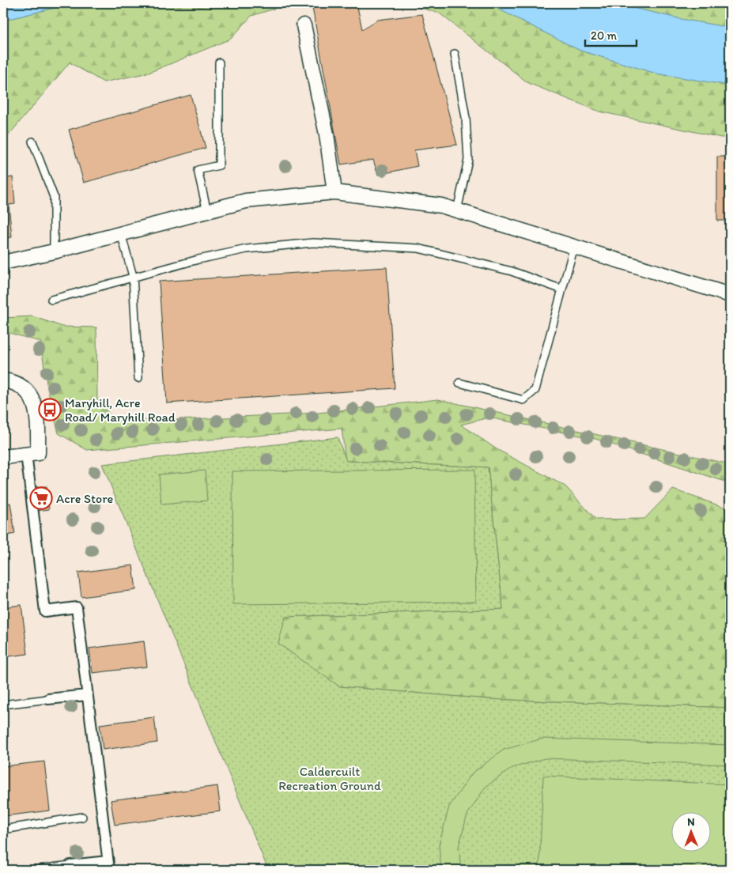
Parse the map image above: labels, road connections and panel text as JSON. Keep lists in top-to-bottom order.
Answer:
{
  "parks": ["Caldercuilt Recreation Ground"],
  "places": {
    "bus stop": ["Maryhill, Acre Road/ Maryhill Road"],
    "supermarket": ["Acre Store"]
  },
  "scale_bar": "20 m",
  "north": "top"
}
